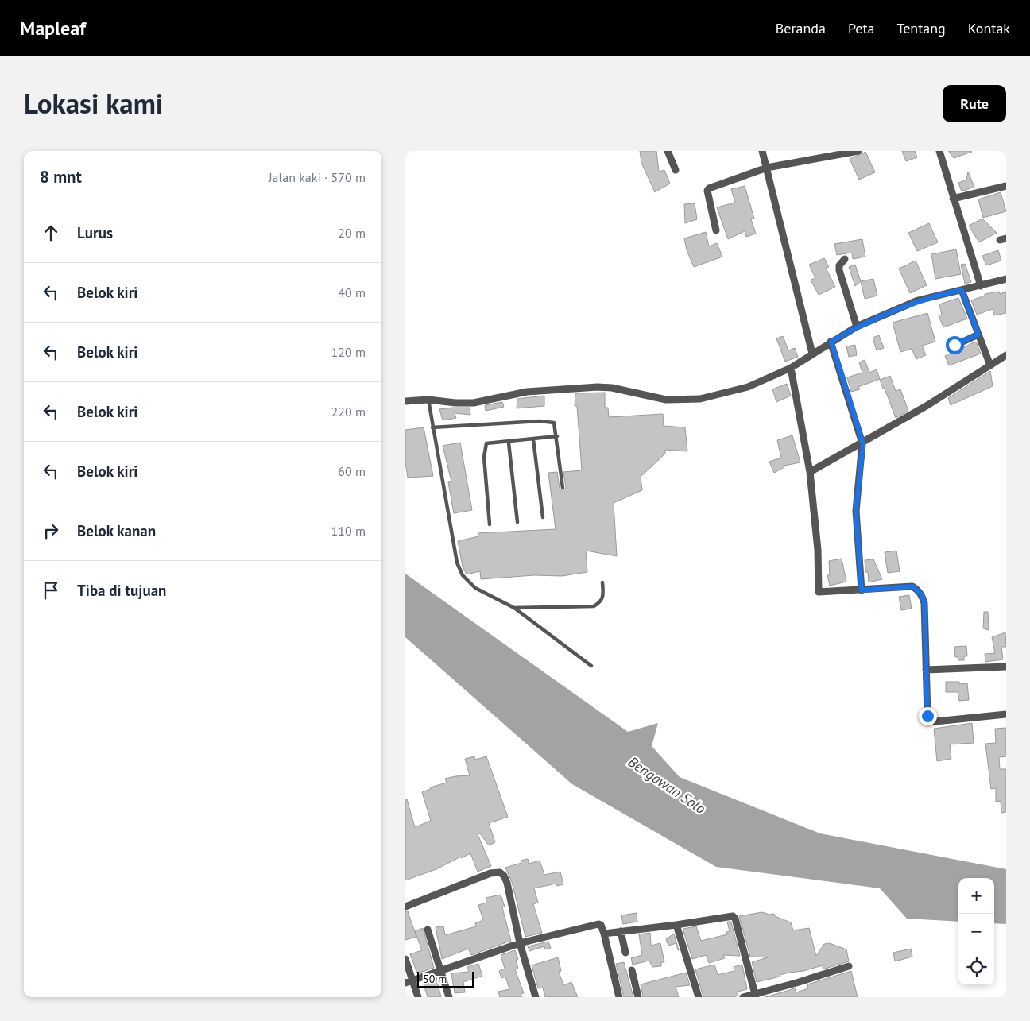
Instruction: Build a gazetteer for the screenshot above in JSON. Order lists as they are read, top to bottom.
{
  "water": ["Bengawan Solo"],
  "scale_bar": "50 m",
  "page": {
    "header": "Mapleaf",
    "nav": [
      "Beranda",
      "Peta",
      "Tentang",
      "Kontak"
    ],
    "title": "Lokasi kami",
    "buttons": "Rute",
    "heading": ["8 mnt", "Jalan kaki · 570 m"],
    "list": [
      ["Lurus", "20 m"],
      ["Belok kiri", "40 m"],
      ["Belok kiri", "120 m"],
      ["Belok kiri", "220 m"],
      ["Belok kiri", "60 m"],
      ["Belok kanan", "110 m"],
      "Tiba di tujuan"
    ],
    "map_buttons": ["+", "−"],
    "scale": "50 m"
  }
}
